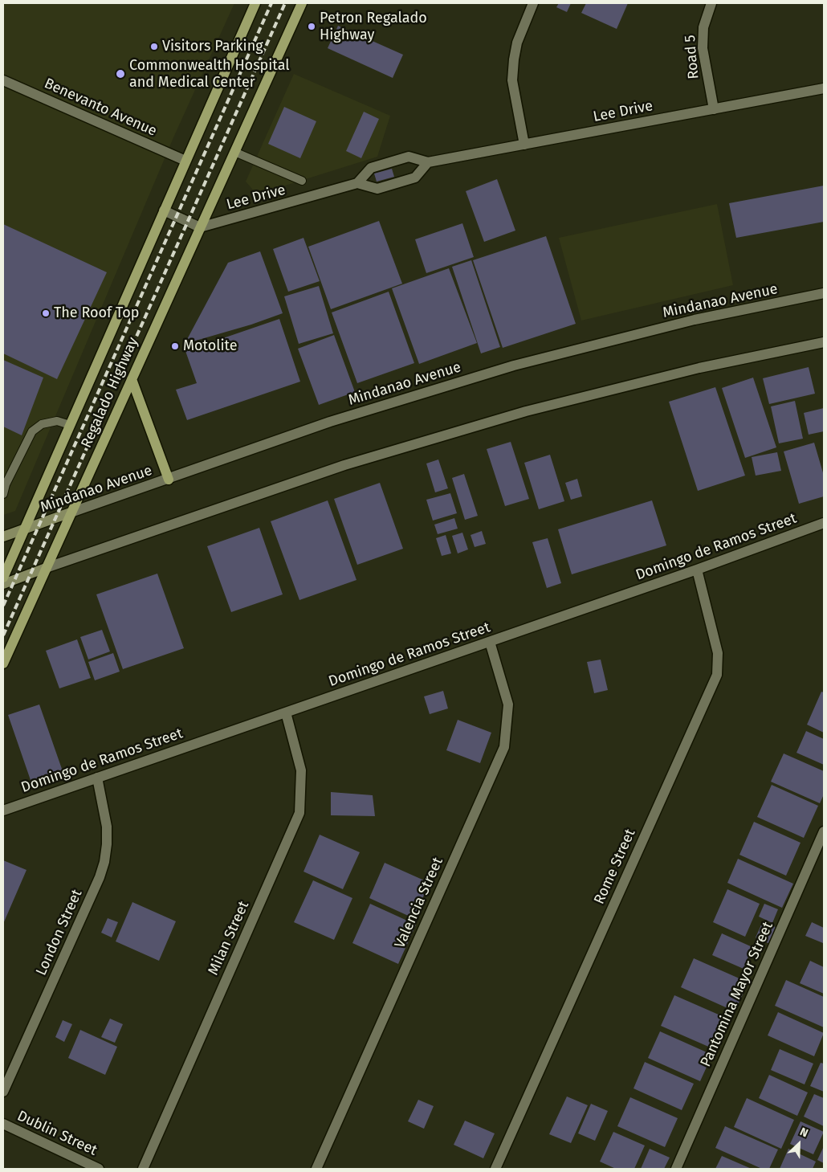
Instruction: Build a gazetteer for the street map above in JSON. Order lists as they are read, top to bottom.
{
  "streets": {
    "main road": ["Mindanao Avenue", "Regalado Highway"],
    "street": [
      "Road 5",
      "Benevanto Avenue",
      "Lee Drive",
      "Domingo de Ramos Street",
      "Rome Street",
      "Valencia Street",
      "London Street",
      "Milan Street",
      "Pantomina Mayor Street",
      "Dublin Street"
    ]
  },
  "crossings": [
    ["Road 5", "Lee Drive"],
    ["Benevanto Avenue", "Regalado Highway"],
    ["Lee Drive", "Regalado Highway"],
    ["Mindanao Avenue", "Regalado Highway"],
    ["Domingo de Ramos Street", "Rome Street"],
    ["Domingo de Ramos Street", "Valencia Street"],
    ["Domingo de Ramos Street", "London Street"],
    ["Domingo de Ramos Street", "Milan Street"]
  ],
  "places": [
    "Petron Regalado Highway",
    "Visitors Parking",
    "Commonwealth Hospital and Medical Center",
    "The Roof Top",
    "Motolite"
  ],
  "north": "top right"
}
